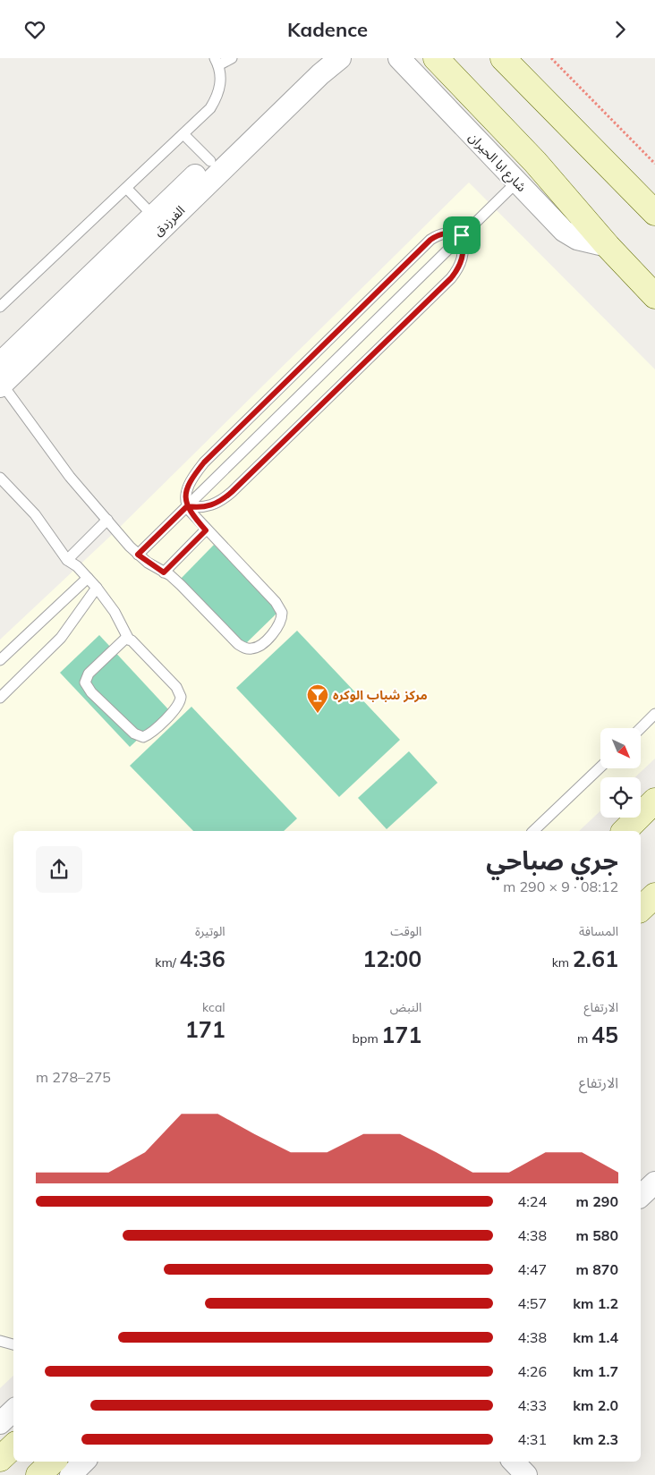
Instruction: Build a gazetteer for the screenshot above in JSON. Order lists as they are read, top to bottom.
{
  "streets": {
    "street": ["شارع ابا الحيران", "الفرزدق"]
  },
  "places": {
    "bar": ["مركز شباب الوكره"]
  },
  "north": "bottom right",
  "page": {
    "header": "Kadence",
    "heading": ["جري صباحي", "08:12 · 9 × 290 m"],
    "stats": [
      ["المسافة", "2.61 km"],
      ["الوقت", "12:00"],
      ["الوتيرة", "4:36 /km"],
      ["الارتفاع", "45 m"],
      ["النبض", "171 bpm"],
      ["kcal", "171"]
    ],
    "chart": ["الارتفاع", "275–278 m"],
    "list": [
      {
        "name": "290 m",
        "note": "4:24"
      },
      {
        "name": "580 m",
        "note": "4:38"
      },
      {
        "name": "870 m",
        "note": "4:47"
      },
      {
        "name": "1.2 km",
        "note": "4:57"
      },
      {
        "name": "1.4 km",
        "note": "4:38"
      },
      {
        "name": "1.7 km",
        "note": "4:26"
      },
      {
        "name": "2.0 km",
        "note": "4:33"
      },
      {
        "name": "2.3 km",
        "note": "4:31"
      }
    ]
  }
}
